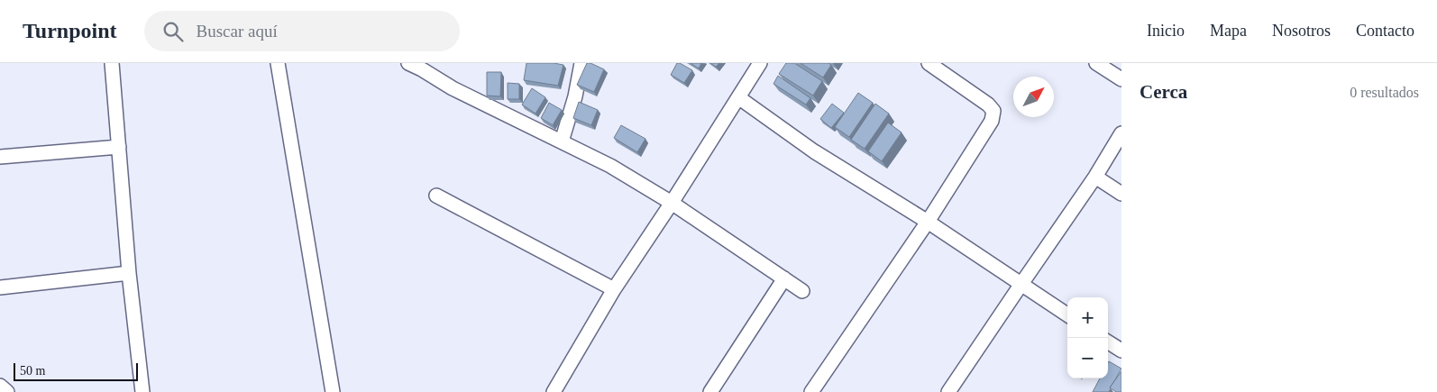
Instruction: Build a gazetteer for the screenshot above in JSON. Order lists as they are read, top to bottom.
{
  "scale_bar": "50 m",
  "north": "top right",
  "page": {
    "header": "Turnpoint",
    "search": "Buscar aquí",
    "nav": [
      "Inicio",
      "Mapa",
      "Nosotros",
      "Contacto"
    ],
    "heading": ["Cerca", "0 resultados"],
    "map_buttons": ["+", "−"],
    "scale": "50 m"
  }
}
